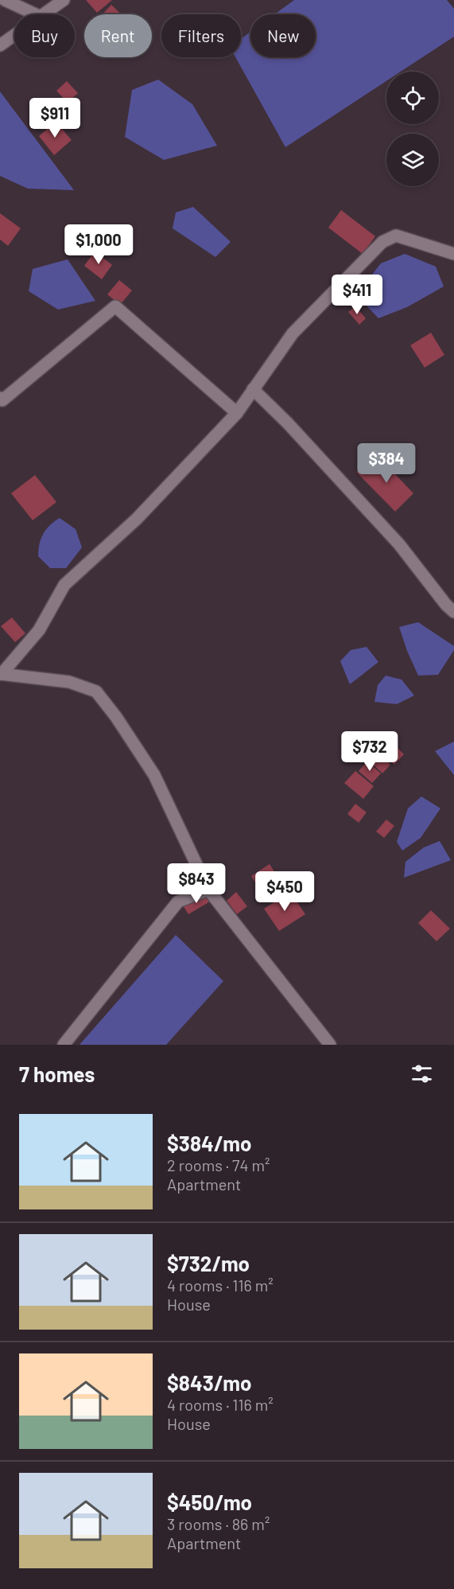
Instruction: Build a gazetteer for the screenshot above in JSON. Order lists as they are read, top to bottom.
{
  "page": {
    "chip": [
      "Buy",
      "Rent",
      "Filters",
      "New"
    ],
    "price": [
      "$911",
      "$1,000",
      "$411",
      "$384",
      "$732",
      "$843",
      "$450"
    ],
    "heading": "7 homes",
    "list": [
      {
        "name": "$384/mo",
        "note": "2 rooms · 74 m² · Apartment"
      },
      {
        "name": "$732/mo",
        "note": "4 rooms · 116 m² · House"
      },
      {
        "name": "$843/mo",
        "note": "4 rooms · 116 m² · House"
      },
      {
        "name": "$450/mo",
        "note": "3 rooms · 86 m² · Apartment"
      }
    ]
  }
}
